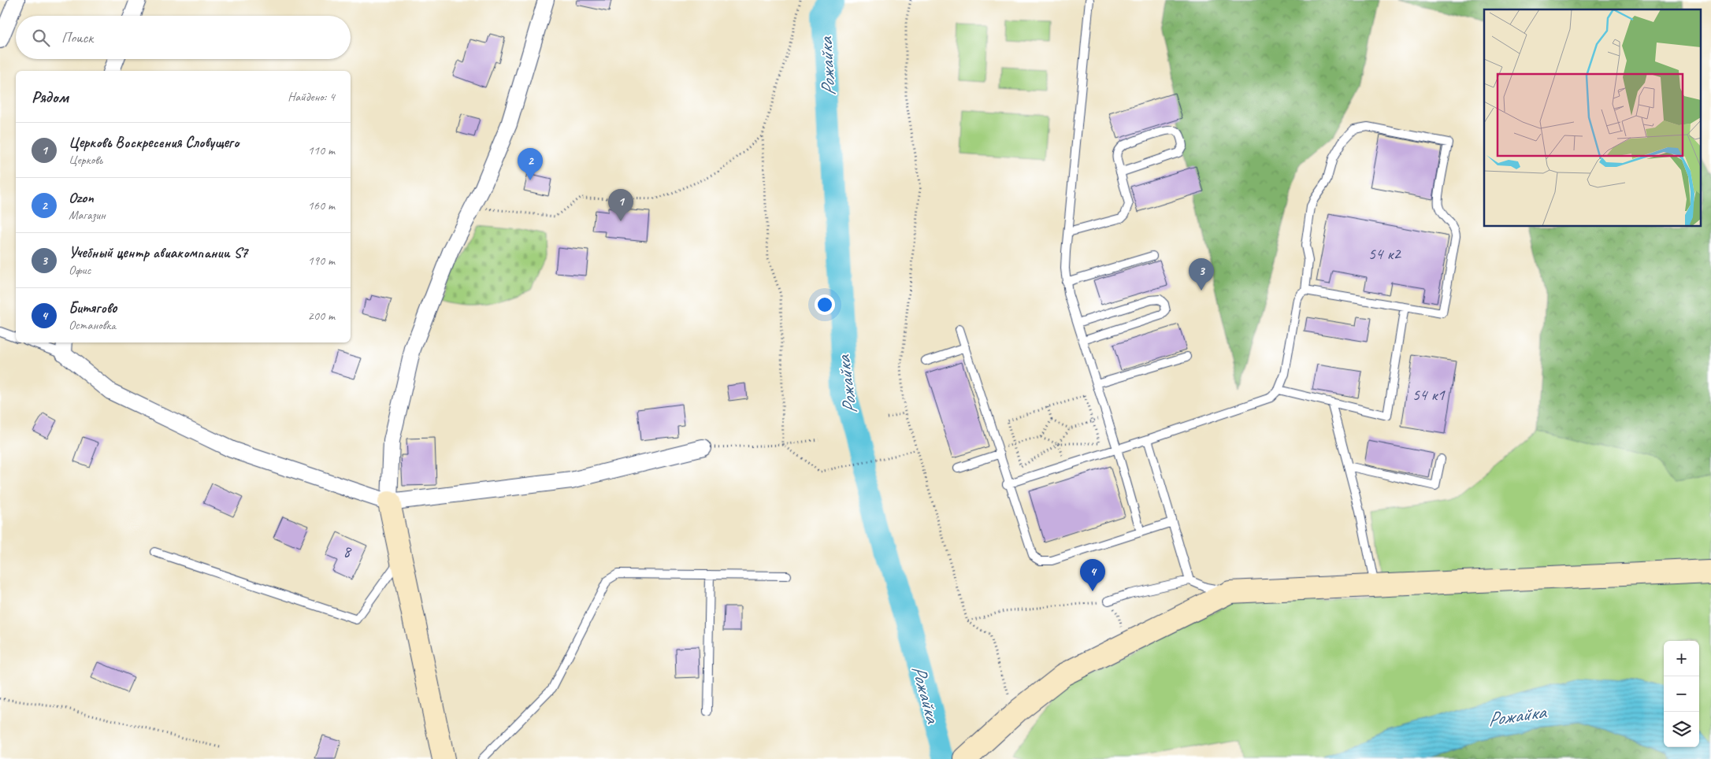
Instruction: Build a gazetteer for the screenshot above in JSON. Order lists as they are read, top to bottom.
{
  "water": ["Рожайка"],
  "house_numbers": ["54 к2", "54 к1", "8"],
  "page": {
    "search": "Поиск",
    "heading": ["Рядом", "Найдено: 4"],
    "list": [
      {
        "mark": "1",
        "name": "Церковь Воскресения Словущего",
        "note": "Церковь",
        "value": "110 m"
      },
      {
        "mark": "2",
        "name": "Ozon",
        "note": "Магазин",
        "value": "160 m"
      },
      {
        "mark": "3",
        "name": "Учебный центр авиакомпании S7",
        "note": "Офис",
        "value": "190 m"
      },
      {
        "mark": "4",
        "name": "Битягово",
        "note": "Остановка",
        "value": "200 m"
      }
    ],
    "pins": [
      "2",
      "1",
      "3",
      "4"
    ],
    "map_buttons": ["+", "−"]
  }
}
